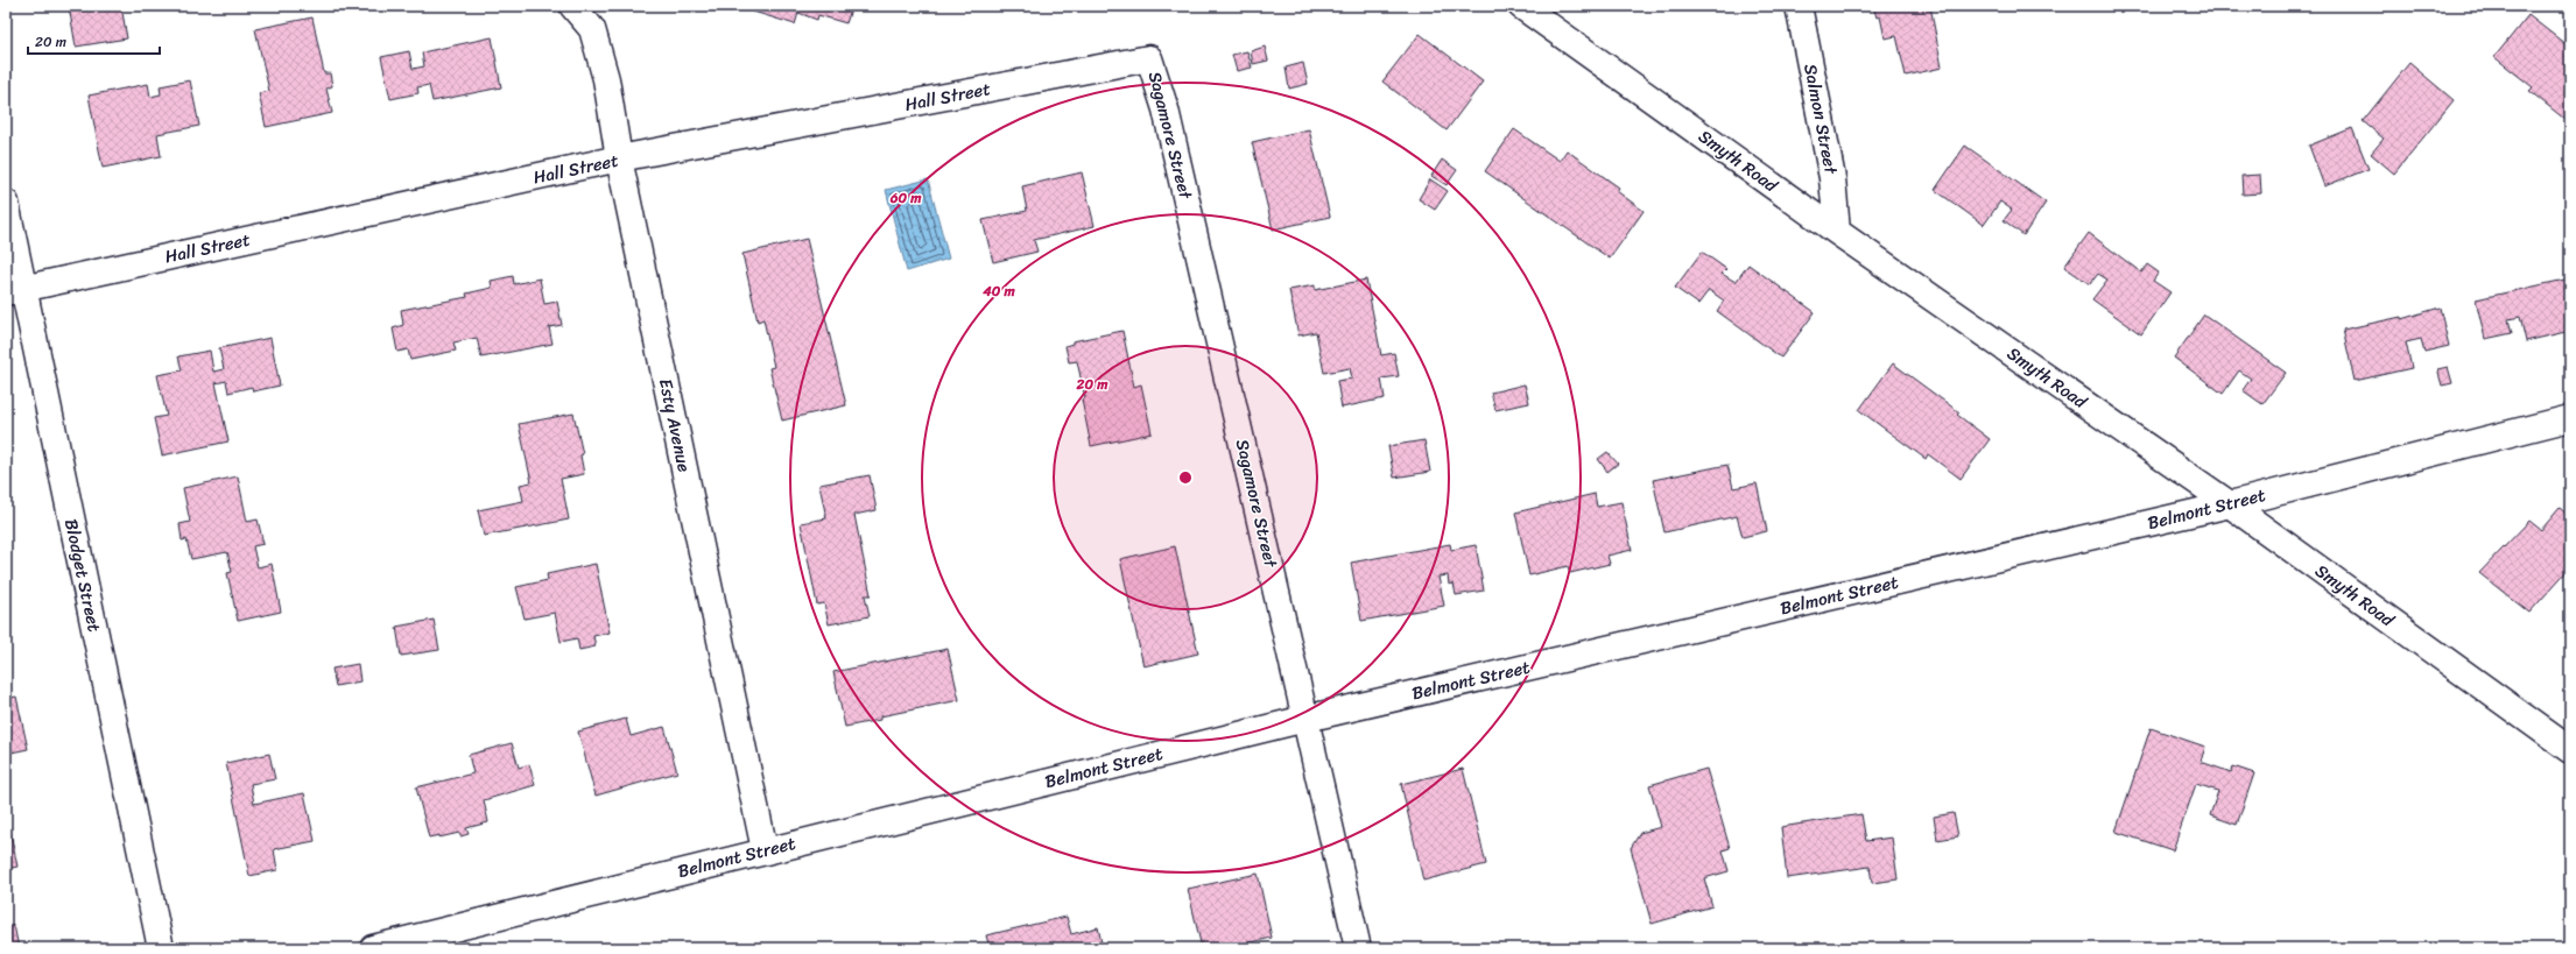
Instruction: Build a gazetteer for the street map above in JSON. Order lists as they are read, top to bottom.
{
  "streets": {
    "street": [
      "Hall Street",
      "Salmon Street",
      "Sagamore Street",
      "Smyth Road",
      "Esty Avenue",
      "Belmont Street",
      "Blodget Street"
    ]
  },
  "crossings": [
    ["Hall Street", "Sagamore Street"],
    ["Hall Street", "Esty Avenue"],
    ["Hall Street", "Blodget Street"],
    ["Salmon Street", "Smyth Road"],
    ["Sagamore Street", "Belmont Street"],
    ["Smyth Road", "Belmont Street"],
    ["Esty Avenue", "Belmont Street"]
  ],
  "scale_bar": "20 m",
  "rings": ["60 m", "40 m", "20 m"]
}
